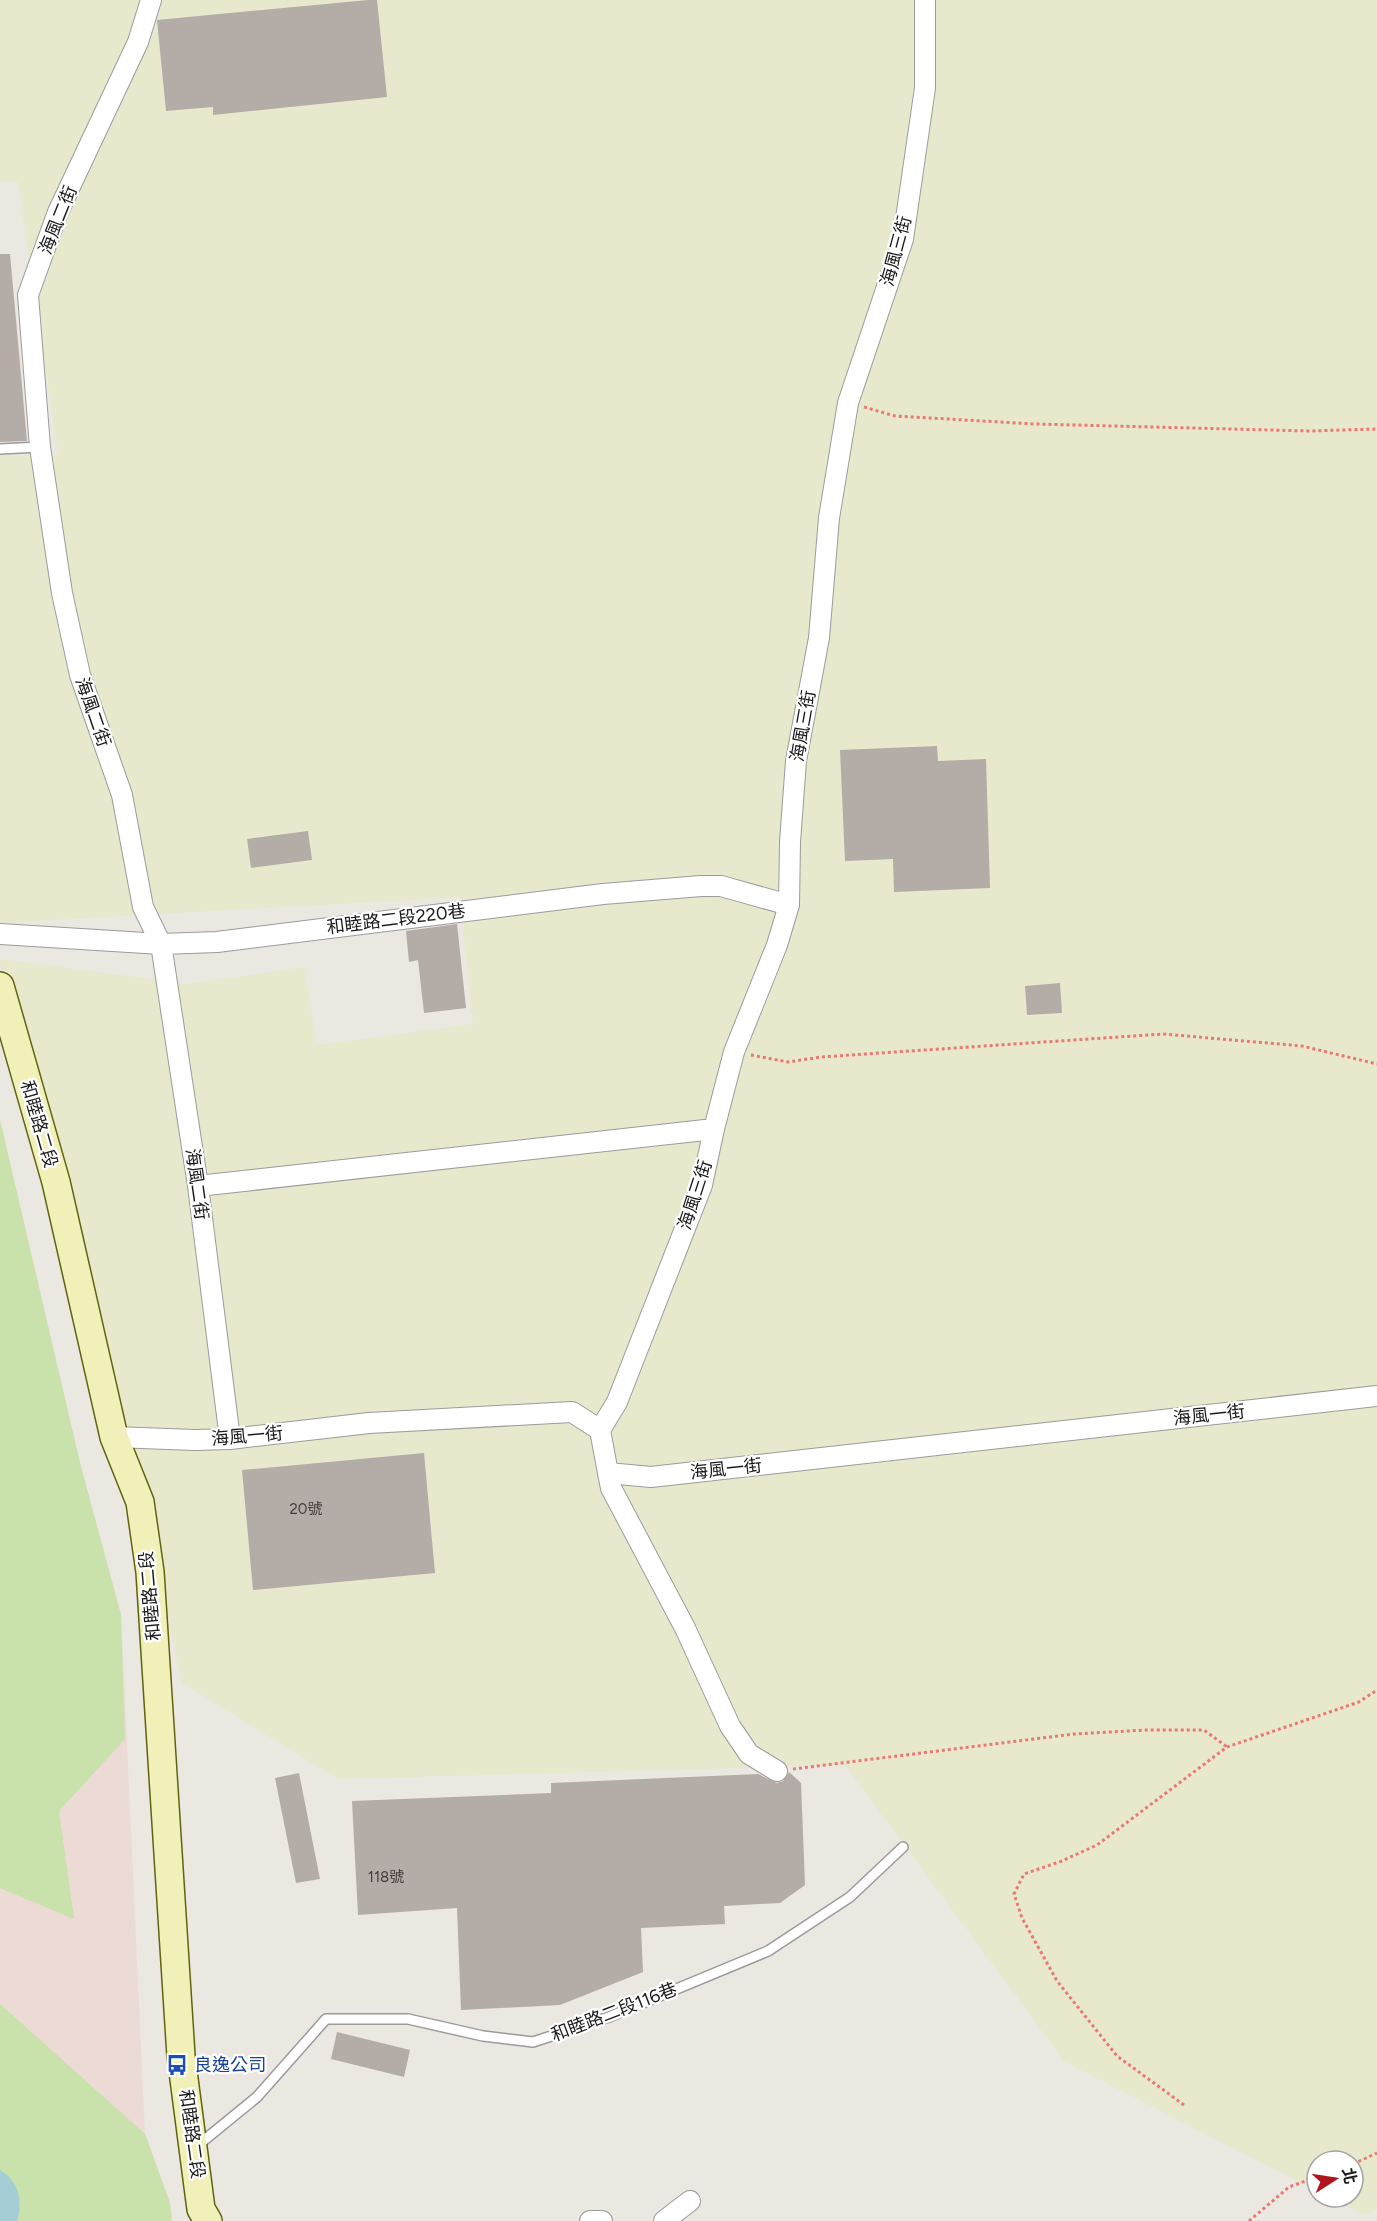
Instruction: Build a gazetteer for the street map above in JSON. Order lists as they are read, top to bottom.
{
  "streets": {
    "street": [
      "海風二街",
      "海風三街",
      "和睦路二段220巷",
      "和睦路二段",
      "海風一街"
    ],
    "lane": ["和睦路二段116巷"]
  },
  "crossings": [
    ["海風二街", "和睦路二段220巷"],
    ["海風二街", "海風一街"],
    ["海風三街", "和睦路二段220巷"],
    ["海風三街", "海風一街"],
    ["和睦路二段", "海風一街"],
    ["和睦路二段", "和睦路二段116巷"]
  ],
  "places": {
    "bus stop": ["良逸公司"]
  },
  "house_numbers": ["20號", "118號"],
  "north": "right"
}
